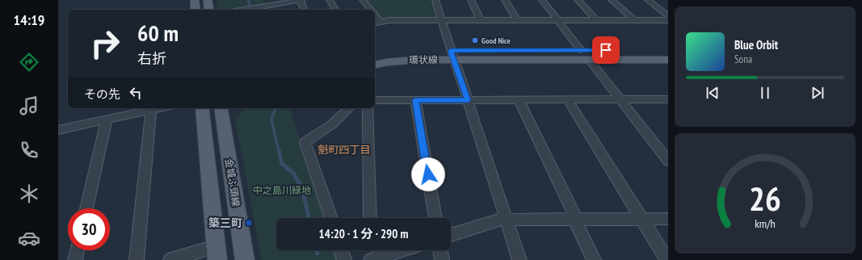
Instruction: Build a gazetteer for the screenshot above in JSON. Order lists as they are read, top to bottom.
{
  "streets": {
    "main road": ["環状線", "金城ふ頭線"]
  },
  "districts": ["魁町四丁目"],
  "parks": ["中之島川緑地"],
  "places": {
    "other": ["Good Nice"],
    "transit": ["築三町"]
  },
  "page": {
    "tabs": "14:19",
    "turn": ["60 m", "右折"],
    "song": ["Blue Orbit", "Sona"],
    "then": "その先",
    "limit": "30",
    "trip": "14:20 · 1 分 · 290 m",
    "gauge": ["26", "km/h"]
  }
}
